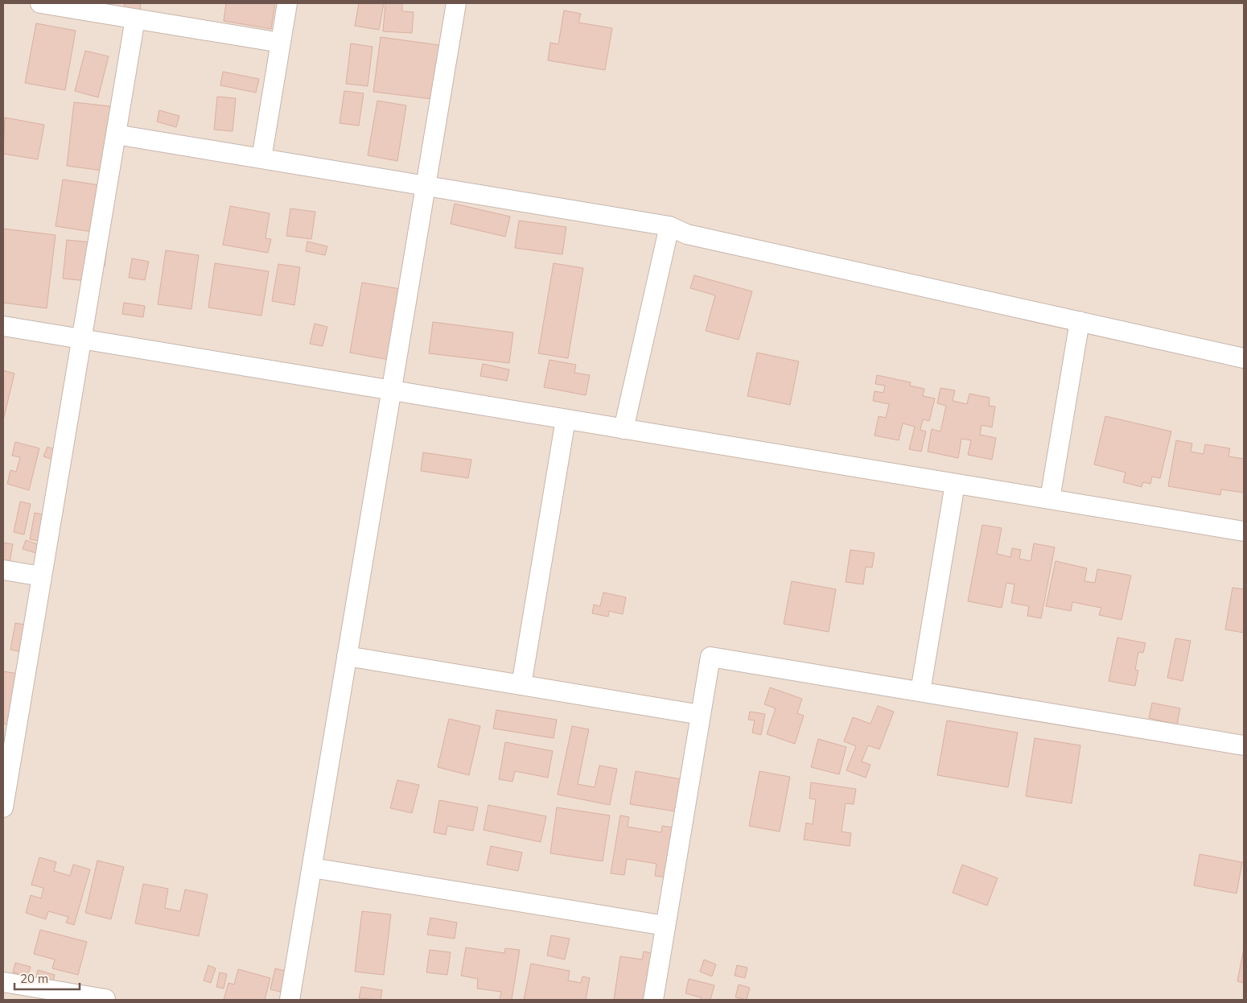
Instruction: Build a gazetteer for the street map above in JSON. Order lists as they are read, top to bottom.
{
  "scale_bar": "20 m"
}
